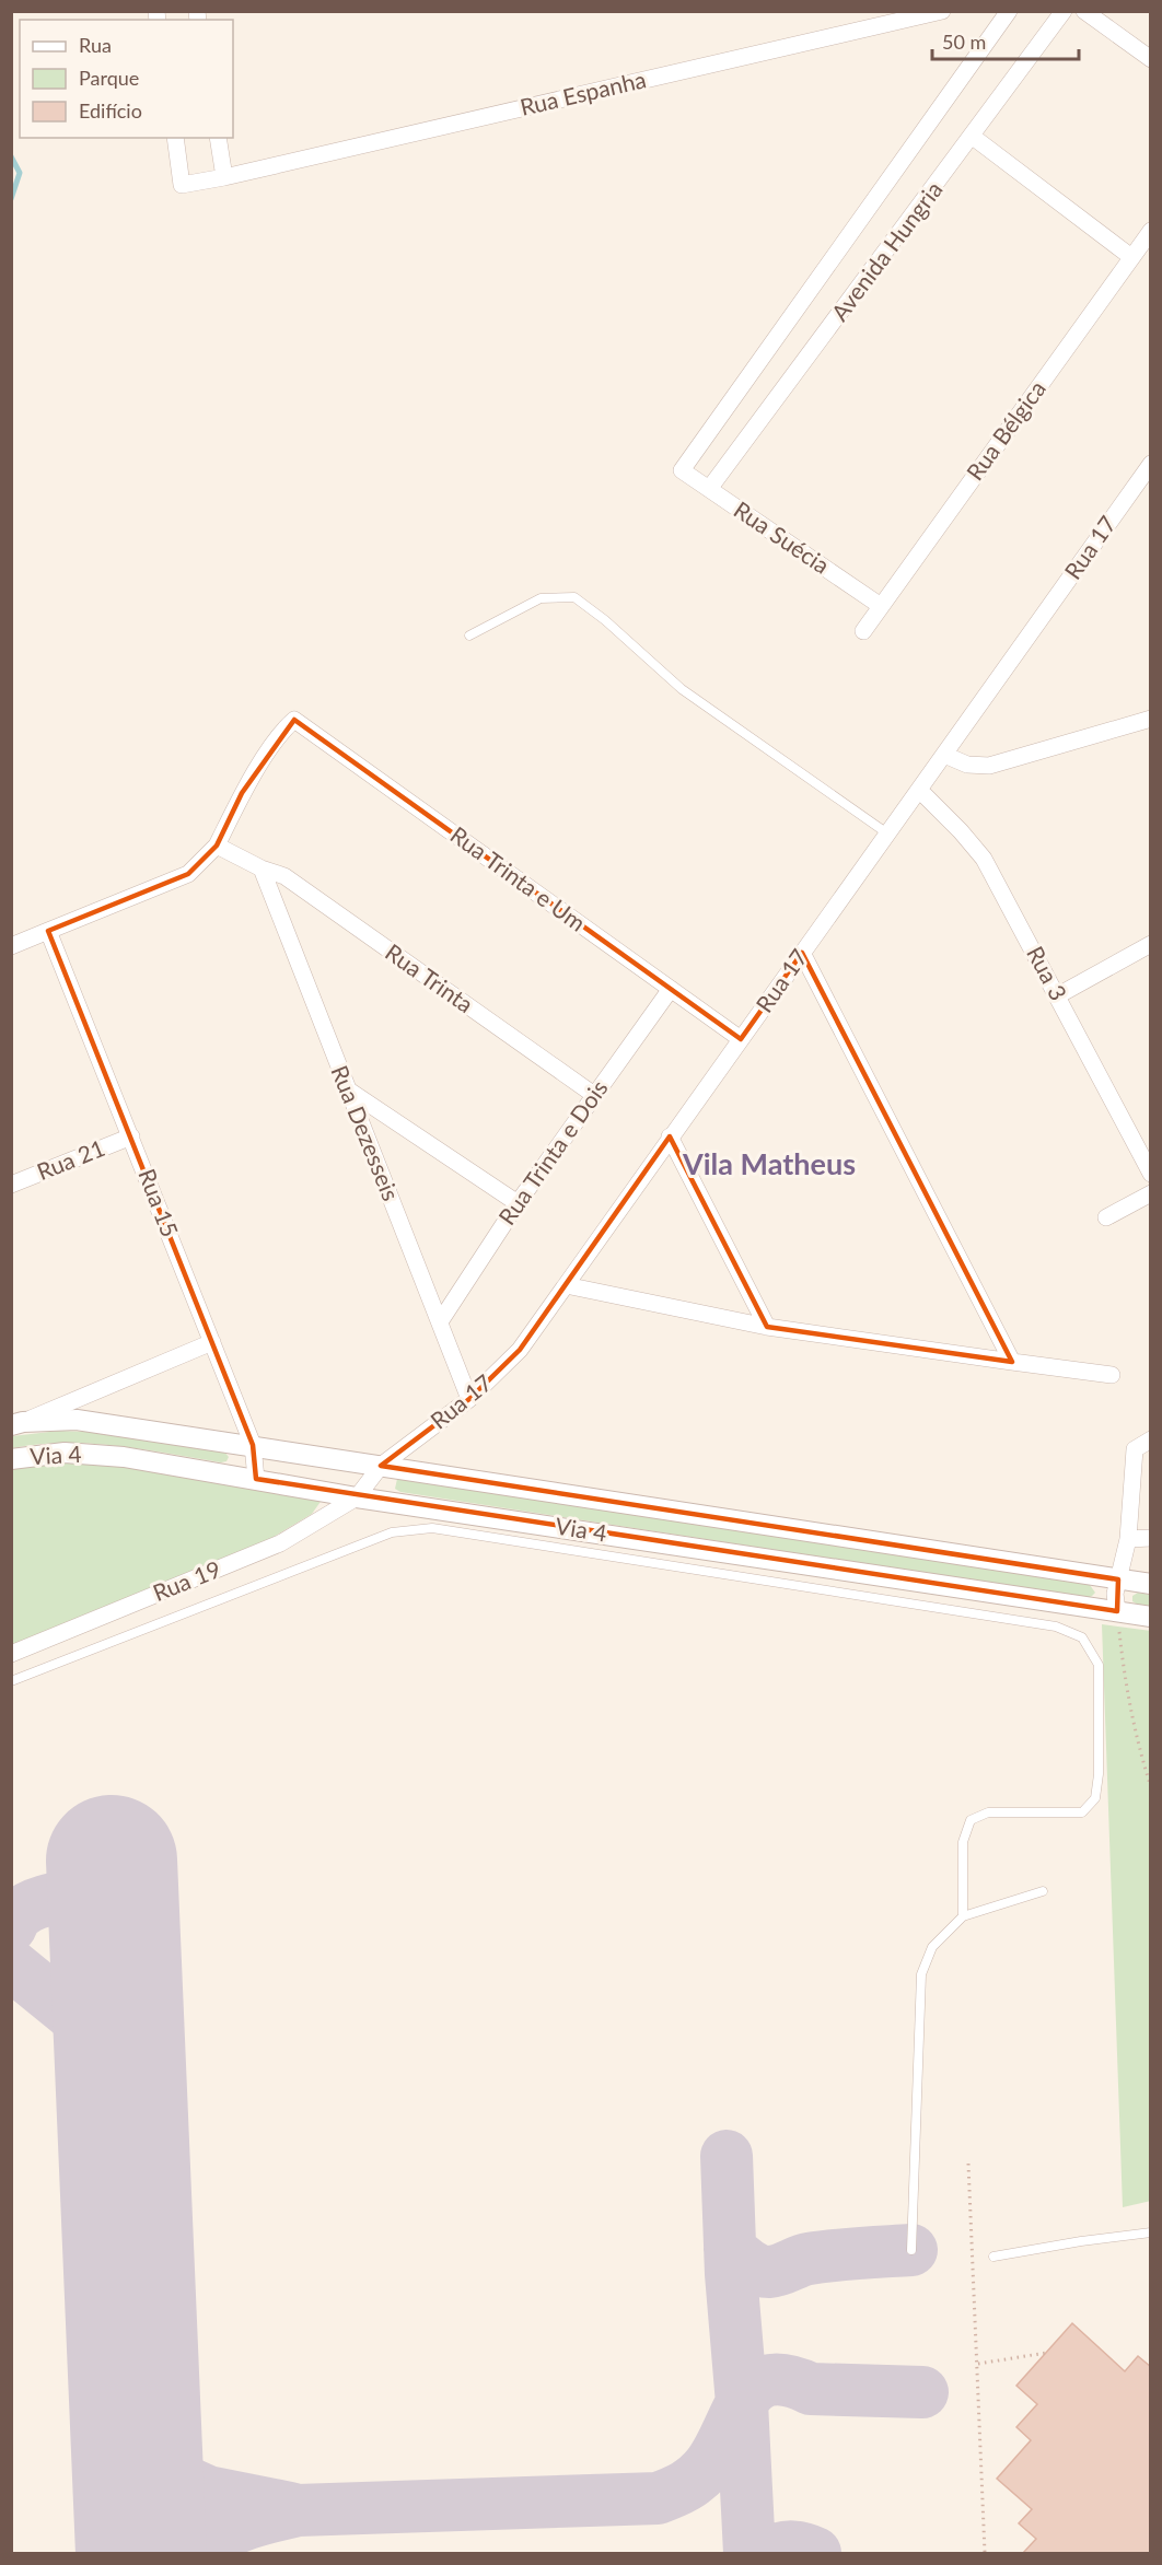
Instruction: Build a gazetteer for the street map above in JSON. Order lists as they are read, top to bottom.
{
  "streets": {
    "street": [
      "Rua Espanha",
      "Avenida Hungria",
      "Rua Bélgica",
      "Rua Suécia",
      "Rua 17",
      "Rua Trinta e Um",
      "Rua 3",
      "Rua Trinta",
      "Rua Dezesseis",
      "Rua Trinta e Dois",
      "Rua 21",
      "Rua 15",
      "Via 4",
      "Rua 19"
    ]
  },
  "crossings": [
    ["Avenida Hungria", "Rua Suécia"],
    ["Rua Bélgica", "Rua Suécia"],
    ["Rua 17", "Rua Trinta e Um"],
    ["Rua 17", "Rua 3"],
    ["Rua 17", "Rua Dezesseis"],
    ["Rua 17", "Via 4"],
    ["Rua 17", "Rua 19"],
    ["Rua Trinta e Um", "Rua Trinta e Dois"],
    ["Rua Trinta", "Rua Dezesseis"],
    ["Rua Trinta", "Rua Trinta e Dois"],
    ["Rua Dezesseis", "Rua Trinta e Dois"],
    ["Rua 21", "Rua 15"],
    ["Rua 15", "Via 4"],
    ["Via 4", "Rua 19"]
  ],
  "districts": ["Vila Matheus"],
  "legend": ["Rua", "Parque", "Edifício"],
  "scale_bar": "50 m"
}
